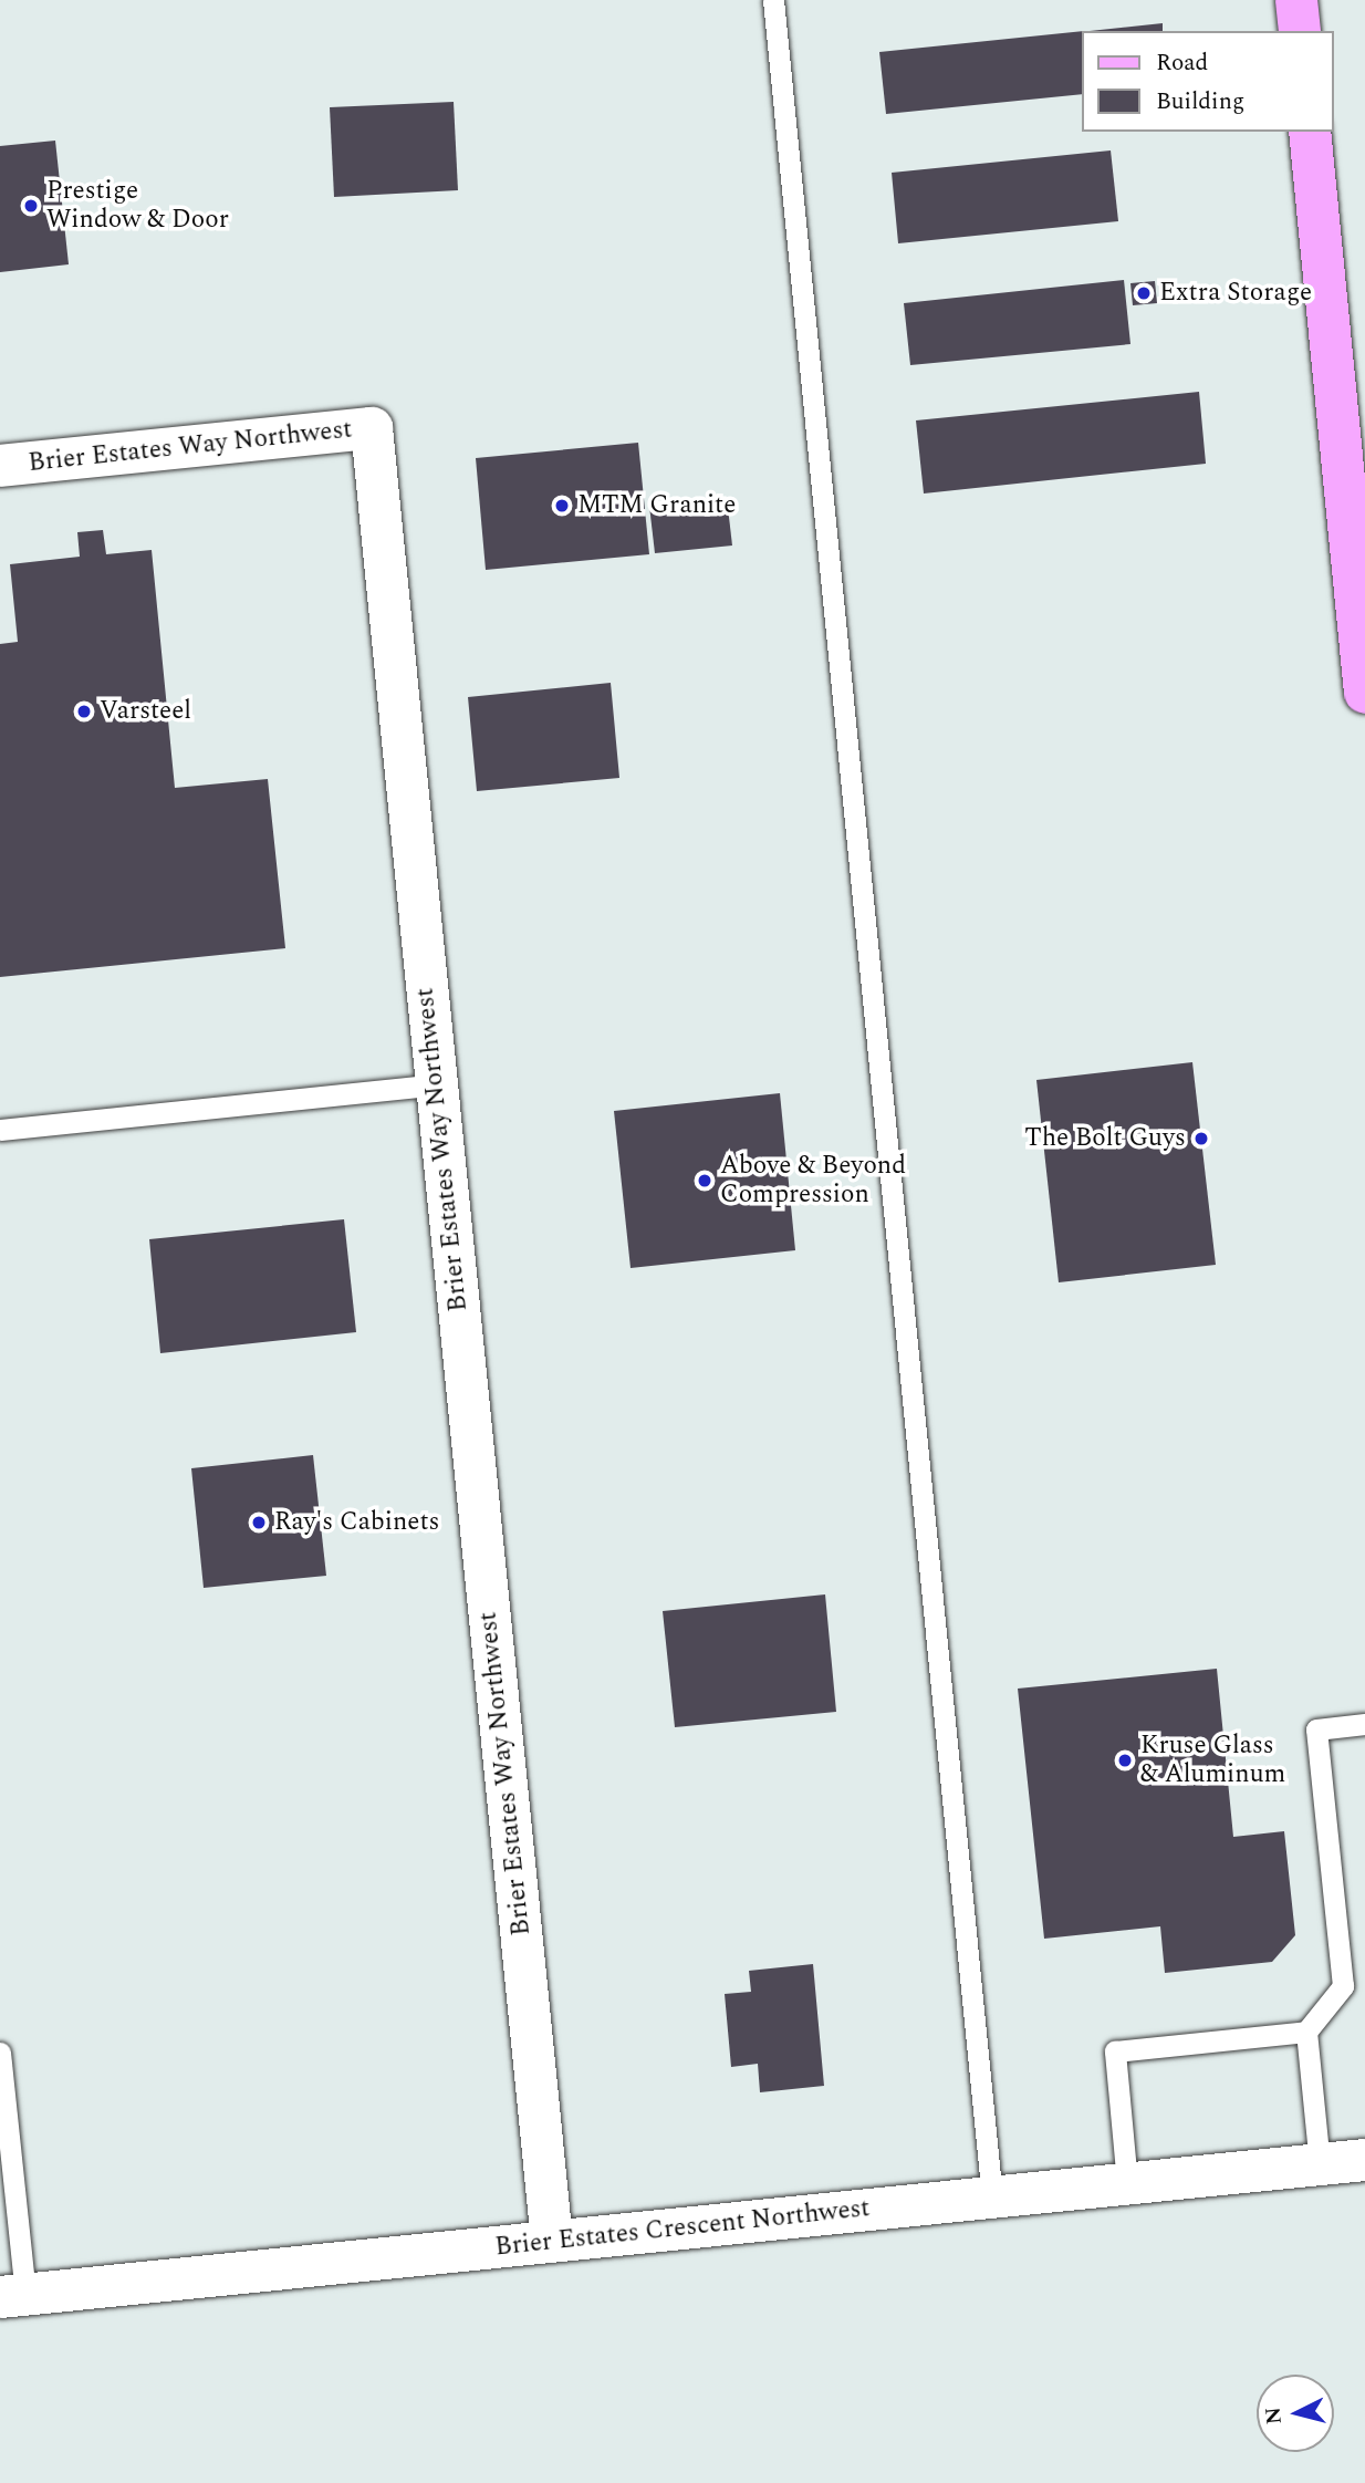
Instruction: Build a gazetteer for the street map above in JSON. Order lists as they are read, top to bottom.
{
  "streets": {
    "street": ["Brier Estates Way Northwest", "Brier Estates Crescent Northwest"]
  },
  "crossings": [
    ["Brier Estates Way Northwest", "Brier Estates Crescent Northwest"]
  ],
  "places": [
    "Prestige Window & Door",
    "Extra Storage",
    "MTM Granite",
    "Varsteel",
    "The Bolt Guys",
    "Above & Beyond Compression",
    "Ray's Cabinets",
    "Kruse Glass & Aluminum"
  ],
  "legend": ["Road", "Building"],
  "north": "left"
}
